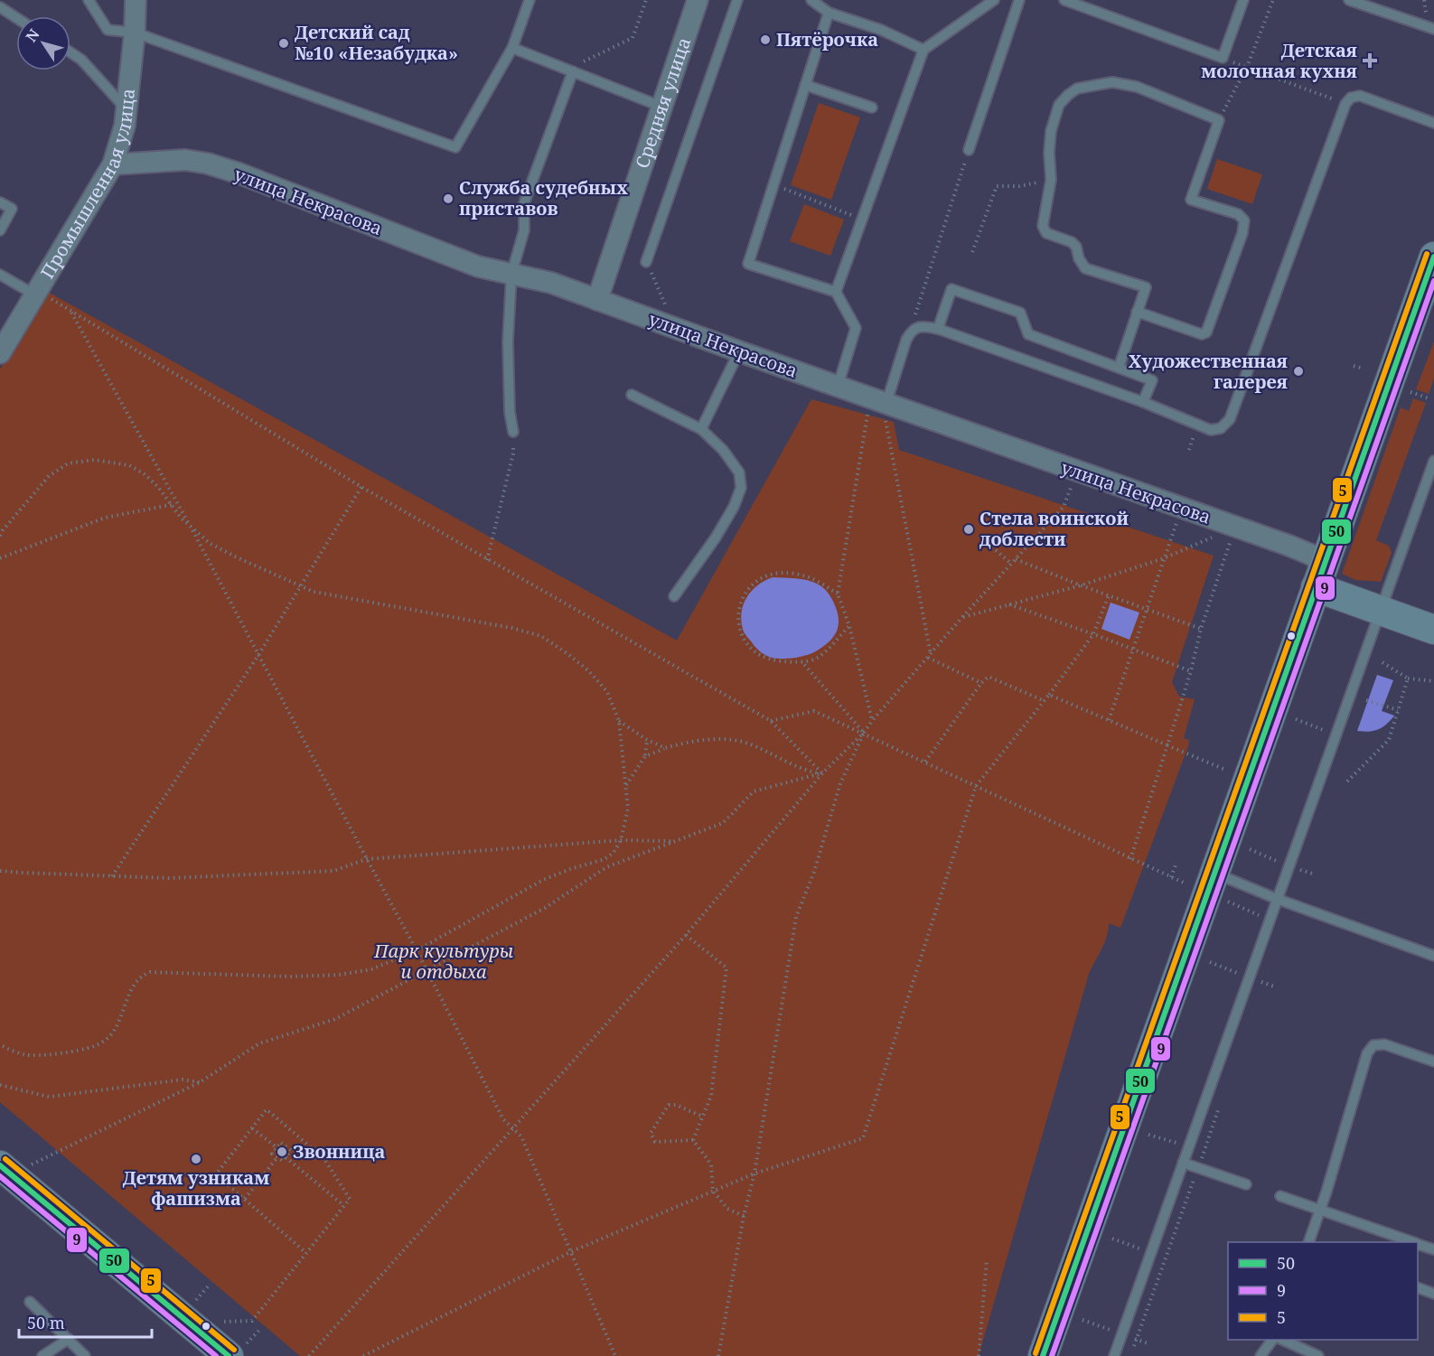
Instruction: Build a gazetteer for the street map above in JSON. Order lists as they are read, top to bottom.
{
  "streets": {
    "street": ["Средняя улица", "Промышленная улица", "улица Некрасова"]
  },
  "crossings": [
    ["Средняя улица", "улица Некрасова"],
    ["Промышленная улица", "улица Некрасова"]
  ],
  "parks": ["Парк культуры и отдыха"],
  "places": {
    "other": [
      "Пятёрочка",
      "Детский сад №10 «Незабудка»",
      "Служба судебных приставов",
      "Художественная галерея",
      "Стела воинской доблести",
      "Звонница",
      "Детям узникам фашизма"
    ],
    "health": ["Детская молочная кухня"]
  },
  "lines": ["transit line 5", "transit line 50", "transit line 9"],
  "legend": ["50", "9", "5"],
  "scale_bar": "50 m",
  "north": "top left"
}
